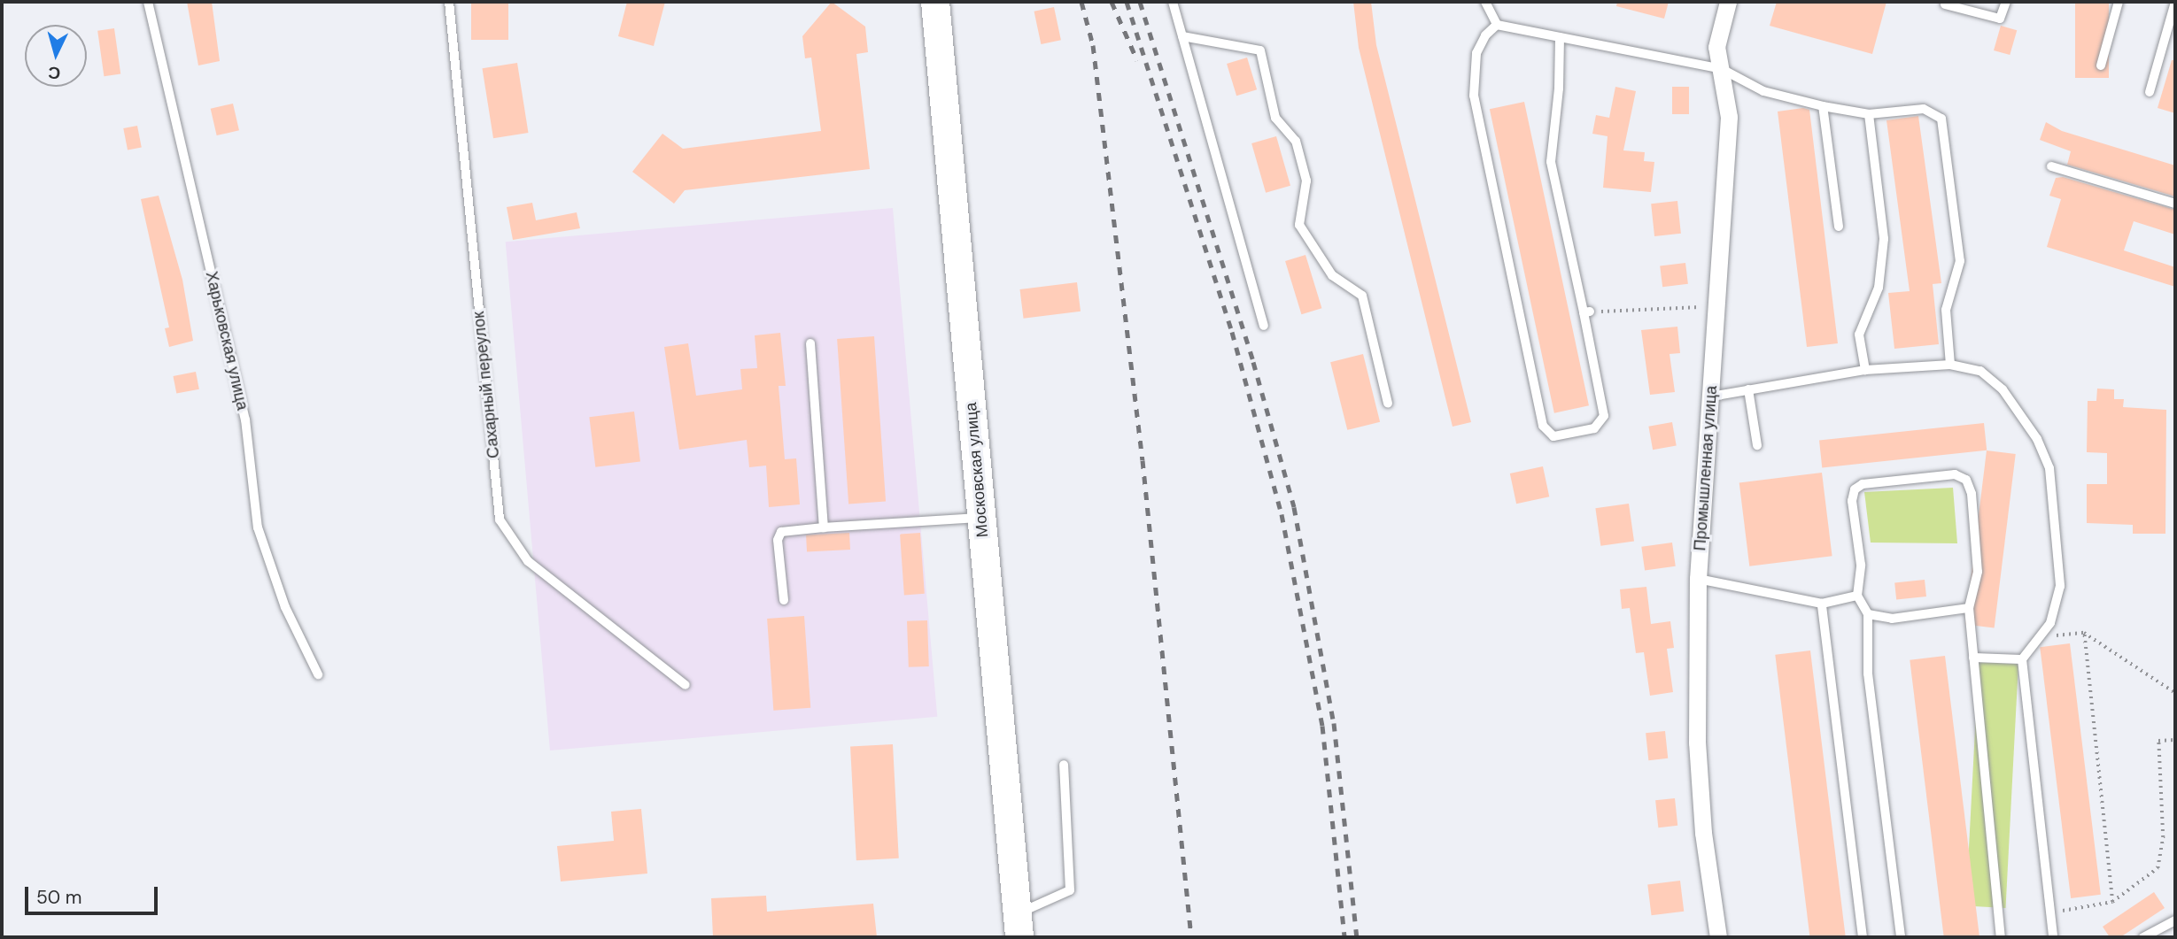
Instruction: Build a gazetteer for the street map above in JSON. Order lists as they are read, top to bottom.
{
  "streets": {
    "main road": ["Московская улица"],
    "street": ["Промышленная улица"],
    "lane": ["Харьковская улица", "Сахарный переулок"]
  },
  "scale_bar": "50 m",
  "north": "bottom"
}
